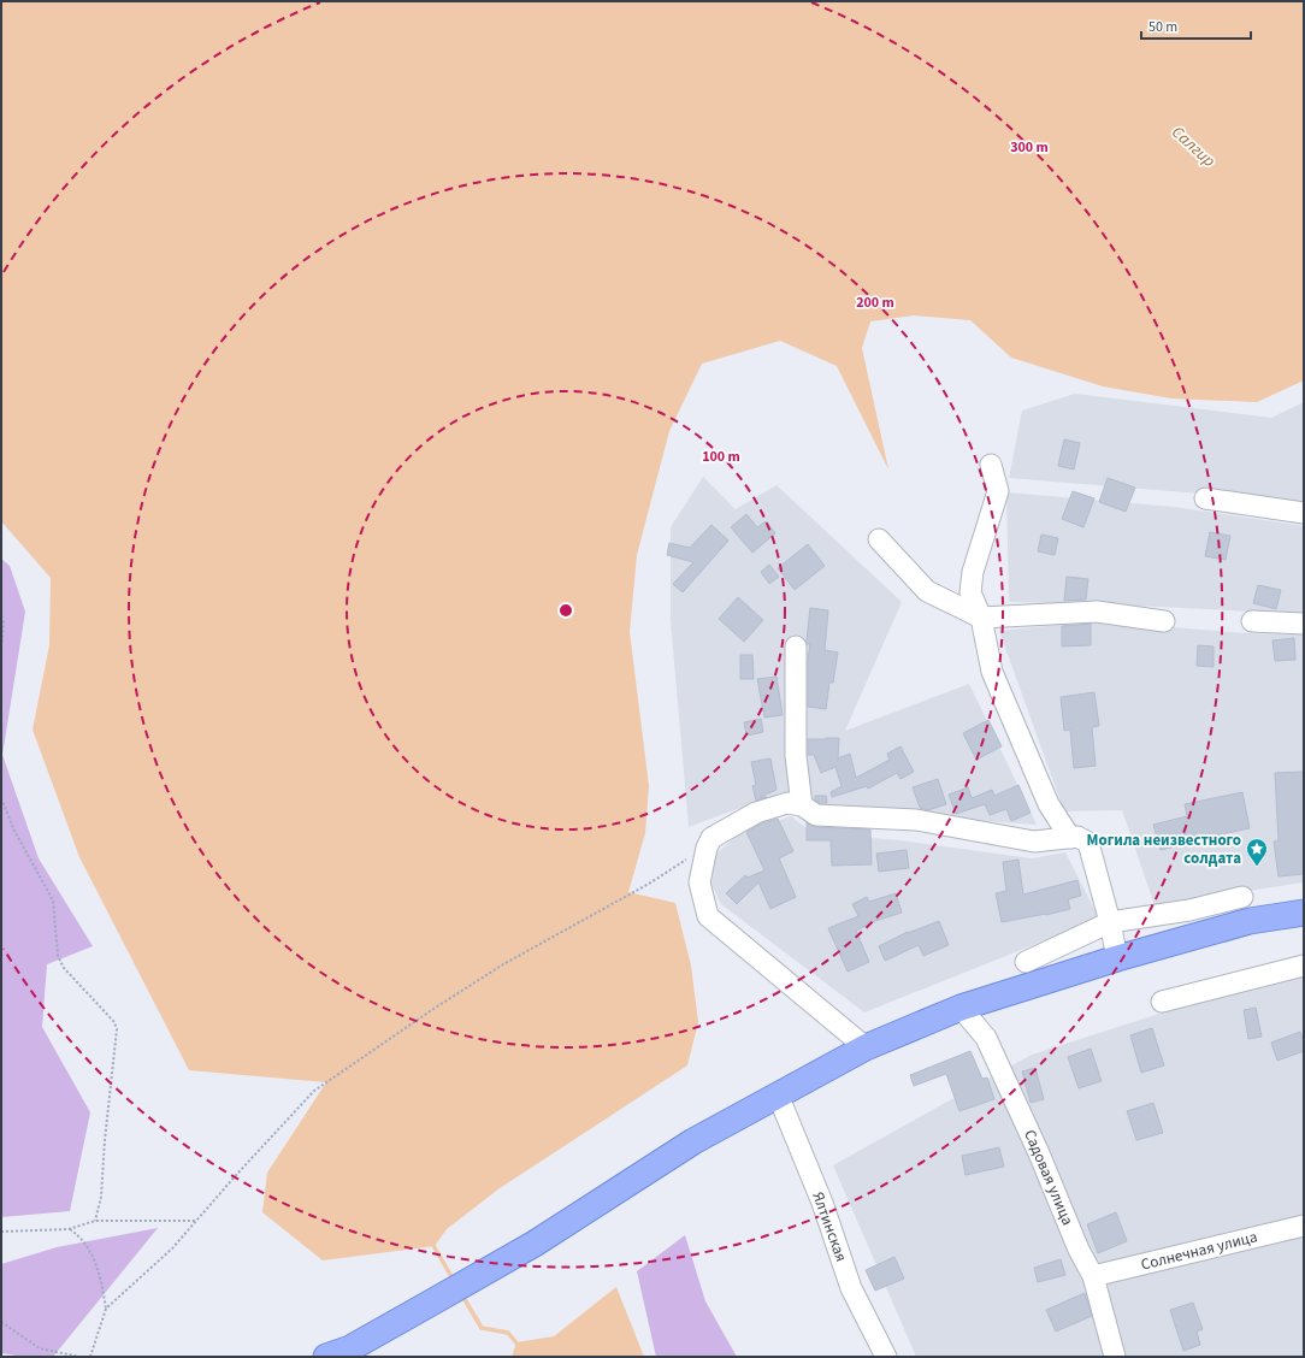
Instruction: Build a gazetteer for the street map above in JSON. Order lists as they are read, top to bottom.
{
  "streets": {
    "street": ["Садовая улица", "Ялтинская", "Солнечная улица"]
  },
  "crossings": [
    ["Садовая улица", "Солнечная улица"]
  ],
  "water": ["Салгир"],
  "places": {
    "place": ["Могила неизвестного солдата"]
  },
  "scale_bar": "50 m",
  "rings": ["300 m", "200 m", "100 m"]
}
